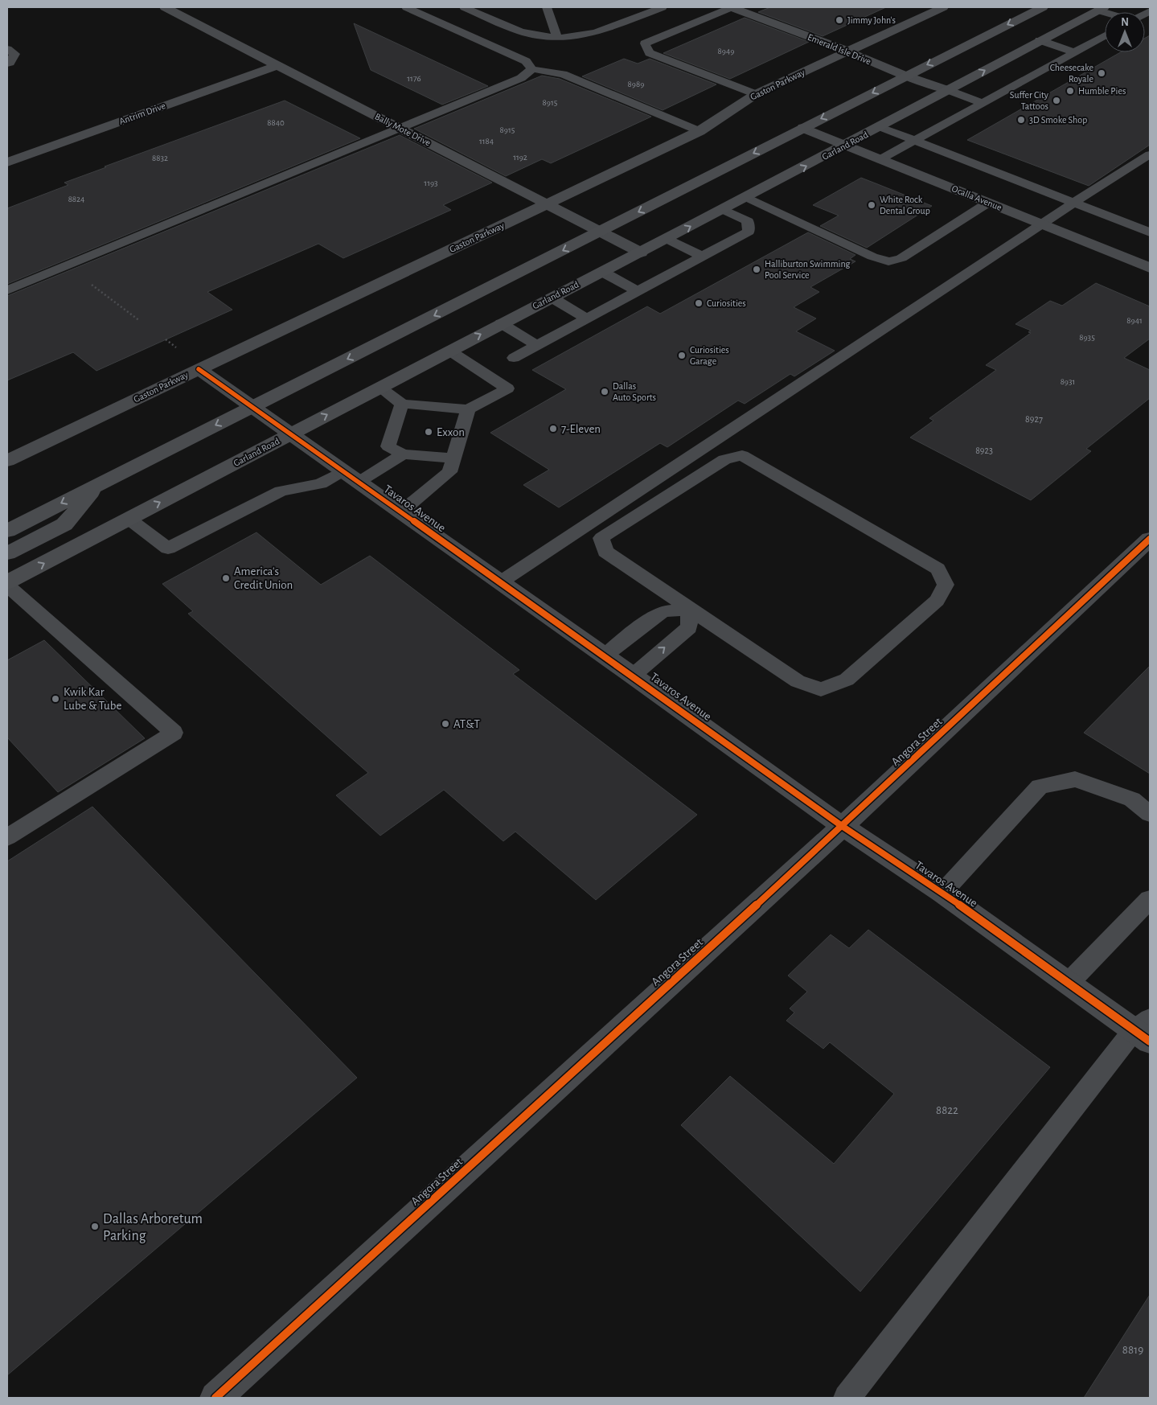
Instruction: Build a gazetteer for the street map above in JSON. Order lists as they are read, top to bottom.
{
  "streets": {
    "main road": ["Garland Road"],
    "street": [
      "Emerald Isle Drive",
      "Gaston Parkway",
      "Antrim Drive",
      "Bally Mote Drive",
      "Ocalla Avenue",
      "Tavaros Avenue",
      "Angora Street"
    ]
  },
  "crossings": [
    ["Emerald Isle Drive", "Gaston Parkway"],
    ["Emerald Isle Drive", "Garland Road"],
    ["Gaston Parkway", "Bally Mote Drive"],
    ["Gaston Parkway", "Tavaros Avenue"],
    ["Antrim Drive", "Bally Mote Drive"],
    ["Bally Mote Drive", "Garland Road"],
    ["Garland Road", "Ocalla Avenue"],
    ["Garland Road", "Tavaros Avenue"],
    ["Tavaros Avenue", "Angora Street"]
  ],
  "places": [
    "Jimmy John's",
    "Cheesecake Royale",
    "Humble Pies",
    "Suffer City Tattoos",
    "3D Smoke Shop",
    "White Rock Dental Group",
    "Halliburton Swimming Pool Service",
    "Curiosities",
    "Curiosities Garage",
    "Dallas Auto Sports",
    "7-Eleven",
    "Exxon",
    "America's Credit Union",
    "Kwik Kar Lube & Tube",
    "AT&T",
    "Dallas Arboretum Parking"
  ],
  "house_numbers": [
    "8949",
    "1176",
    "8989",
    "8915",
    "8840",
    "8915",
    "1184",
    "1192",
    "8832",
    "1193",
    "8824",
    "8941",
    "8935",
    "8931",
    "8927",
    "8923",
    "8822",
    "8819"
  ],
  "north": "top"
}
